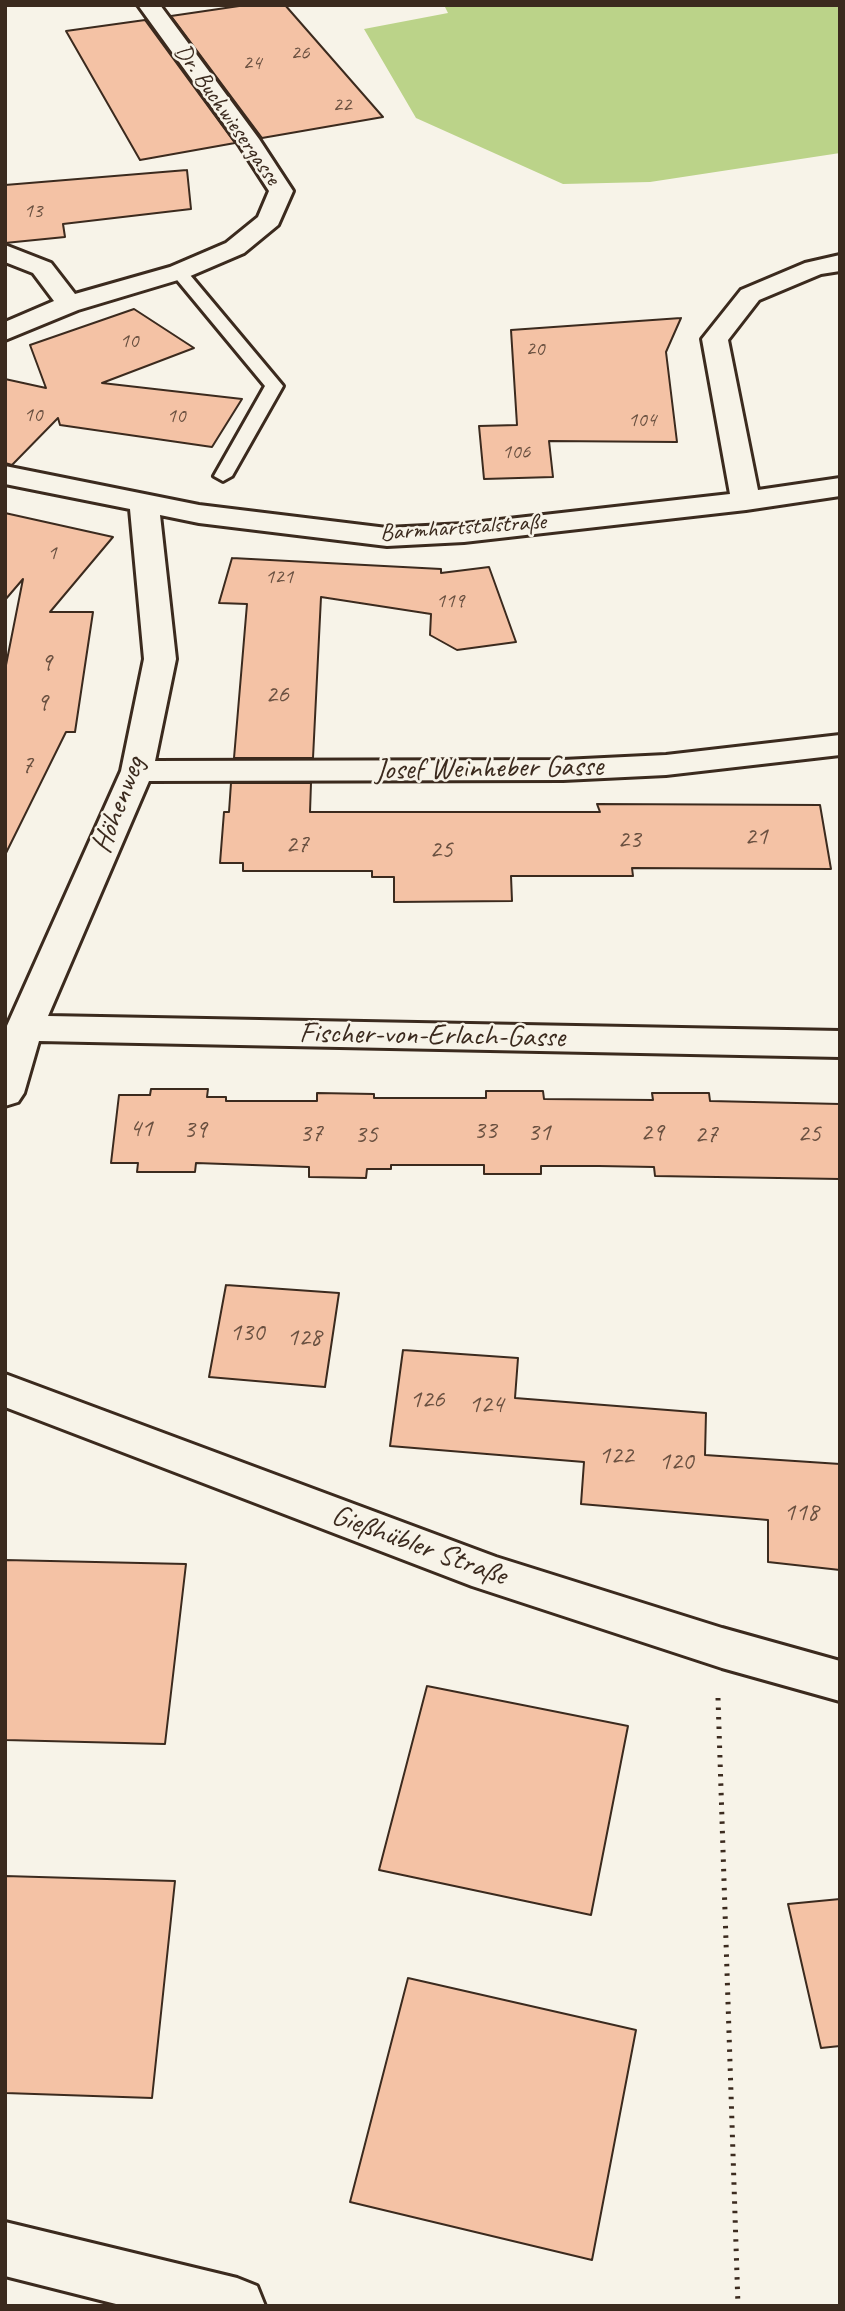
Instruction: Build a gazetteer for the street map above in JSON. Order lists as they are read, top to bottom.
{
  "streets": {
    "street": [
      "Dr. Buchwiesergasse",
      "Barmhartstalstraße",
      "Josef Weinheber Gasse",
      "Höhenweg",
      "Fischer-von-Erlach-Gasse",
      "Gießhübler Straße"
    ]
  },
  "crossings": [
    ["Barmhartstalstraße", "Höhenweg"],
    ["Josef Weinheber Gasse", "Höhenweg"],
    ["Höhenweg", "Fischer-von-Erlach-Gasse"]
  ],
  "house_numbers": [
    "26",
    "24",
    "22",
    "13",
    "10",
    "20",
    "10",
    "10",
    "104",
    "106",
    "1",
    "121",
    "119",
    "9",
    "26",
    "9",
    "7",
    "21",
    "23",
    "27",
    "25",
    "41",
    "39",
    "33",
    "31",
    "29",
    "37",
    "25",
    "35",
    "27",
    "130",
    "128",
    "126",
    "124",
    "122",
    "120",
    "118"
  ]
}
